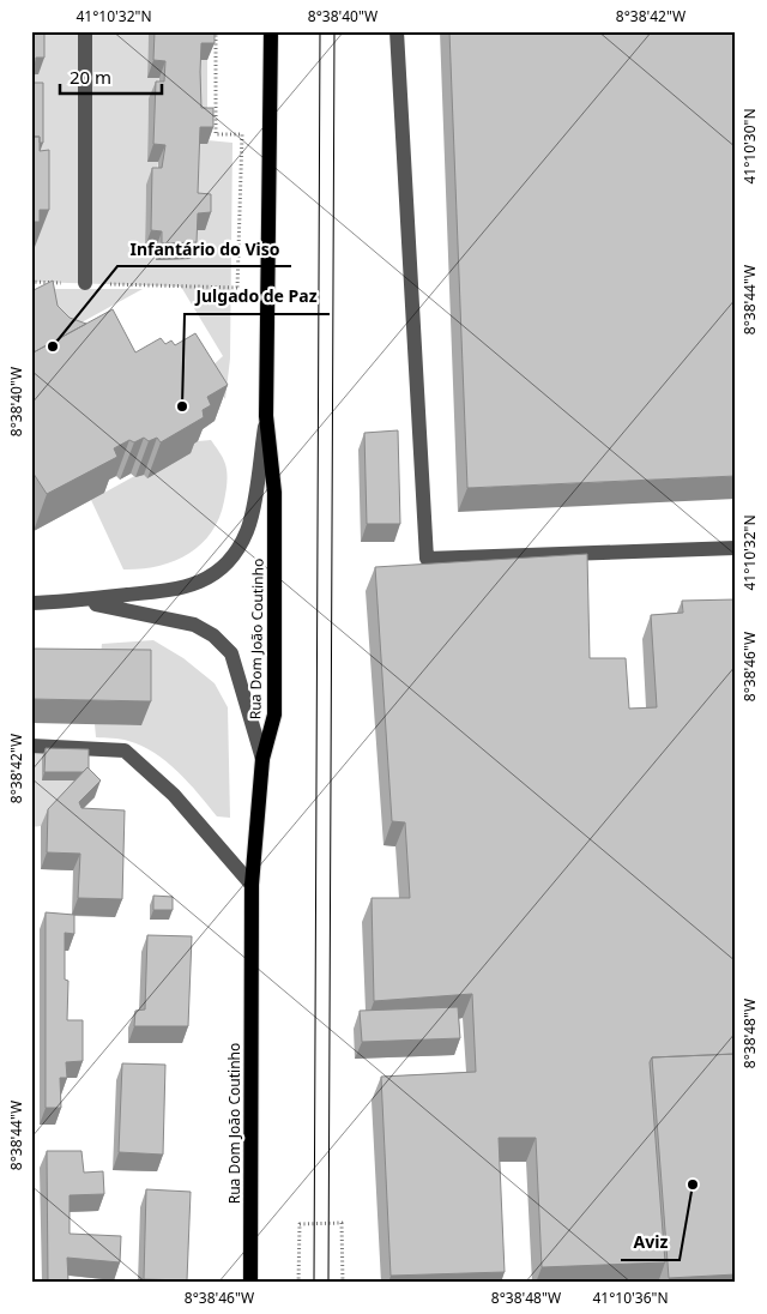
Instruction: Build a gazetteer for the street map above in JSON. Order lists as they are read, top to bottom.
{
  "streets": {
    "main road": ["Rua Dom João Coutinho"]
  },
  "places": ["Infantário do Viso", "Julgado de Paz", "Aviz"],
  "scale_bar": "20 m",
  "coordinates": [
    "41°10'32\"N",
    "8°38'40\"W",
    "8°38'42\"W",
    "41°10'30\"N",
    "8°38'44\"W",
    "8°38'46\"W",
    "8°38'48\"W",
    "41°10'36\"N"
  ]
}
